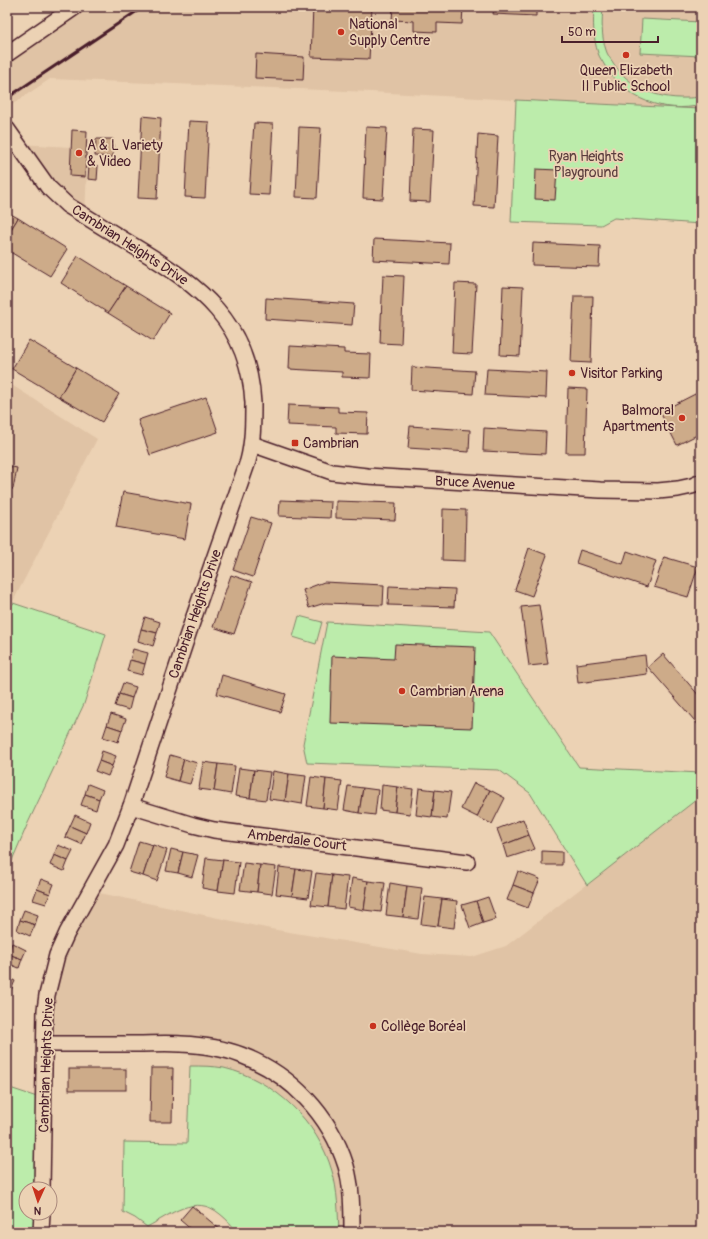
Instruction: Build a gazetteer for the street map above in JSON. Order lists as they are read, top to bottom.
{
  "streets": {
    "street": ["Cambrian Heights Drive", "Bruce Avenue", "Amberdale Court"]
  },
  "crossings": [
    ["Cambrian Heights Drive", "Bruce Avenue"],
    ["Cambrian Heights Drive", "Amberdale Court"]
  ],
  "parks": ["Ryan Heights Playground"],
  "places": {
    "other": [
      "National Supply Centre",
      "Queen Elizabeth II Public School",
      "A & L Variety & Video",
      "Visitor Parking",
      "Balmoral Apartments",
      "Cambrian Arena",
      "Collège Boréal"
    ],
    "transit": ["Cambrian"]
  },
  "scale_bar": "50 m",
  "north": "bottom"
}
